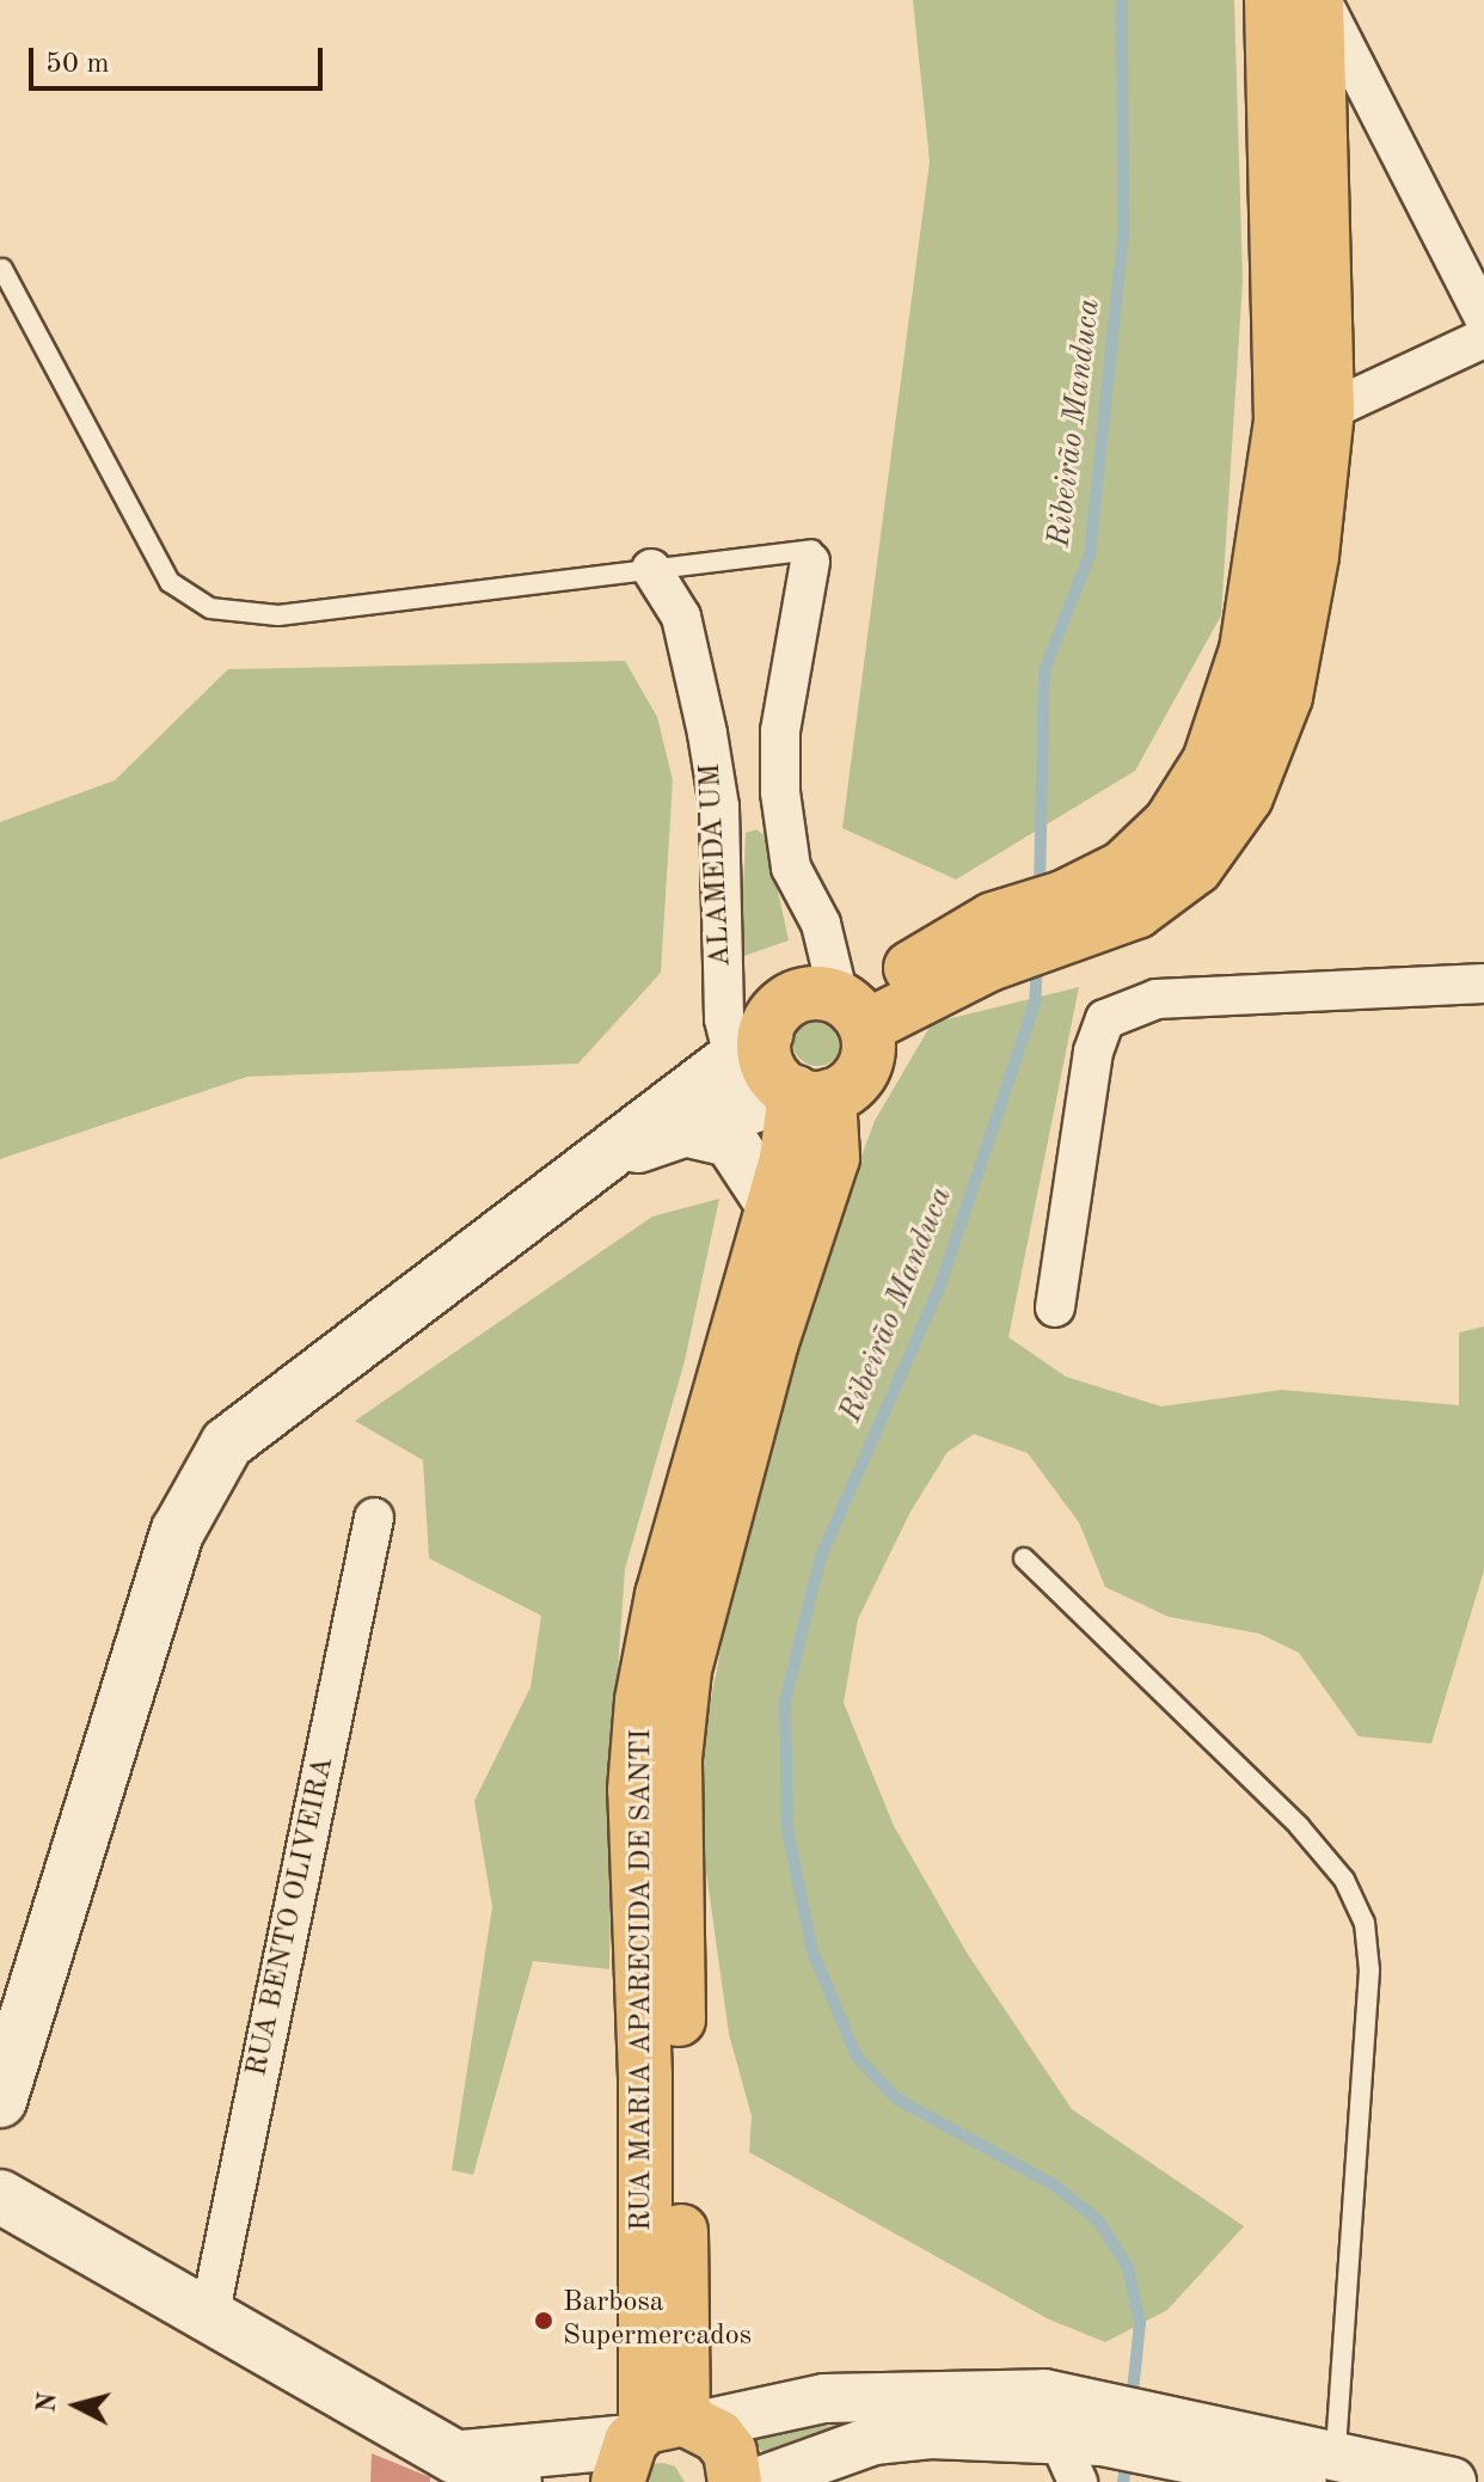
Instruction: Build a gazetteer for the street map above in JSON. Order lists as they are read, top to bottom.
{
  "streets": {
    "main road": ["RUA MARIA APARECIDA DE SANTI"],
    "street": ["ALAMEDA UM", "RUA BENTO OLIVEIRA"]
  },
  "crossings": [
    ["ALAMEDA UM", "RUA MARIA APARECIDA DE SANTI"]
  ],
  "water": ["Ribeirão Manduca"],
  "places": ["Barbosa Supermercados"],
  "scale_bar": "50 m",
  "north": "left"
}
